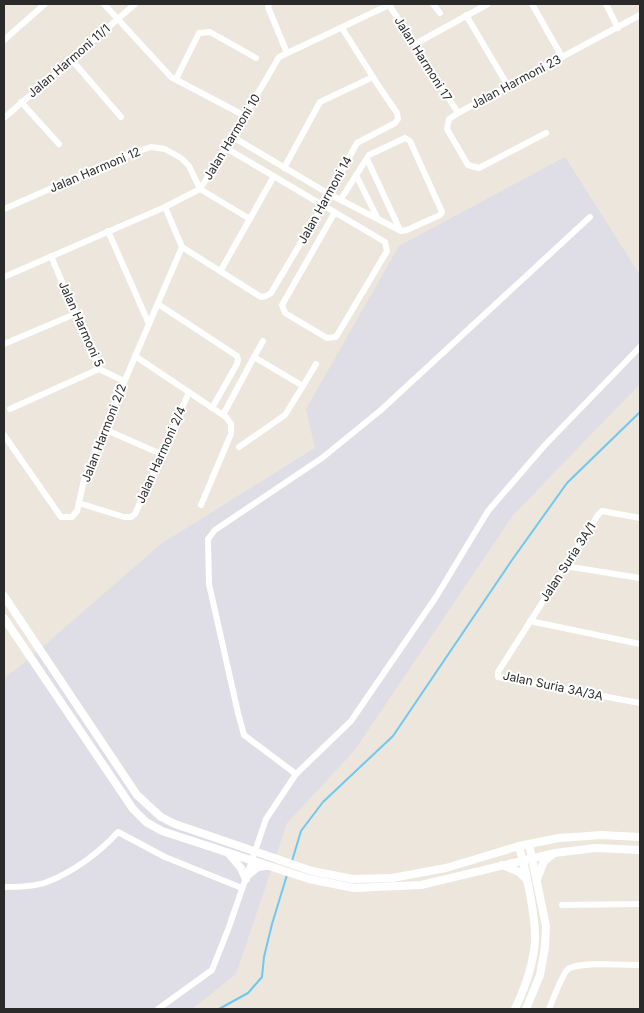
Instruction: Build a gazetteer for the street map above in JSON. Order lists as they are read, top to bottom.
{
  "streets": {
    "street": [
      "Jalan Harmoni 17",
      "Jalan Harmoni 11/1",
      "Jalan Harmoni 23",
      "Jalan Harmoni 10",
      "Jalan Harmoni 12",
      "Jalan Harmoni 14",
      "Jalan Harmoni 5",
      "Jalan Harmoni 2/2",
      "Jalan Harmoni 2/4",
      "Jalan Suria 3A/1",
      "Jalan Suria 3A/3A"
    ]
  },
  "crossings": [
    ["Jalan Harmoni 17", "Jalan Harmoni 23"],
    ["Jalan Harmoni 17", "Jalan Harmoni 10"],
    ["Jalan Harmoni 10", "Jalan Harmoni 12"],
    ["Jalan Harmoni 10", "Jalan Harmoni 5"],
    ["Jalan Harmoni 5", "Jalan Harmoni 2/2"],
    ["Jalan Harmoni 2/2", "Jalan Harmoni 2/4"],
    ["Jalan Suria 3A/1", "Jalan Suria 3A/3A"]
  ]
}
